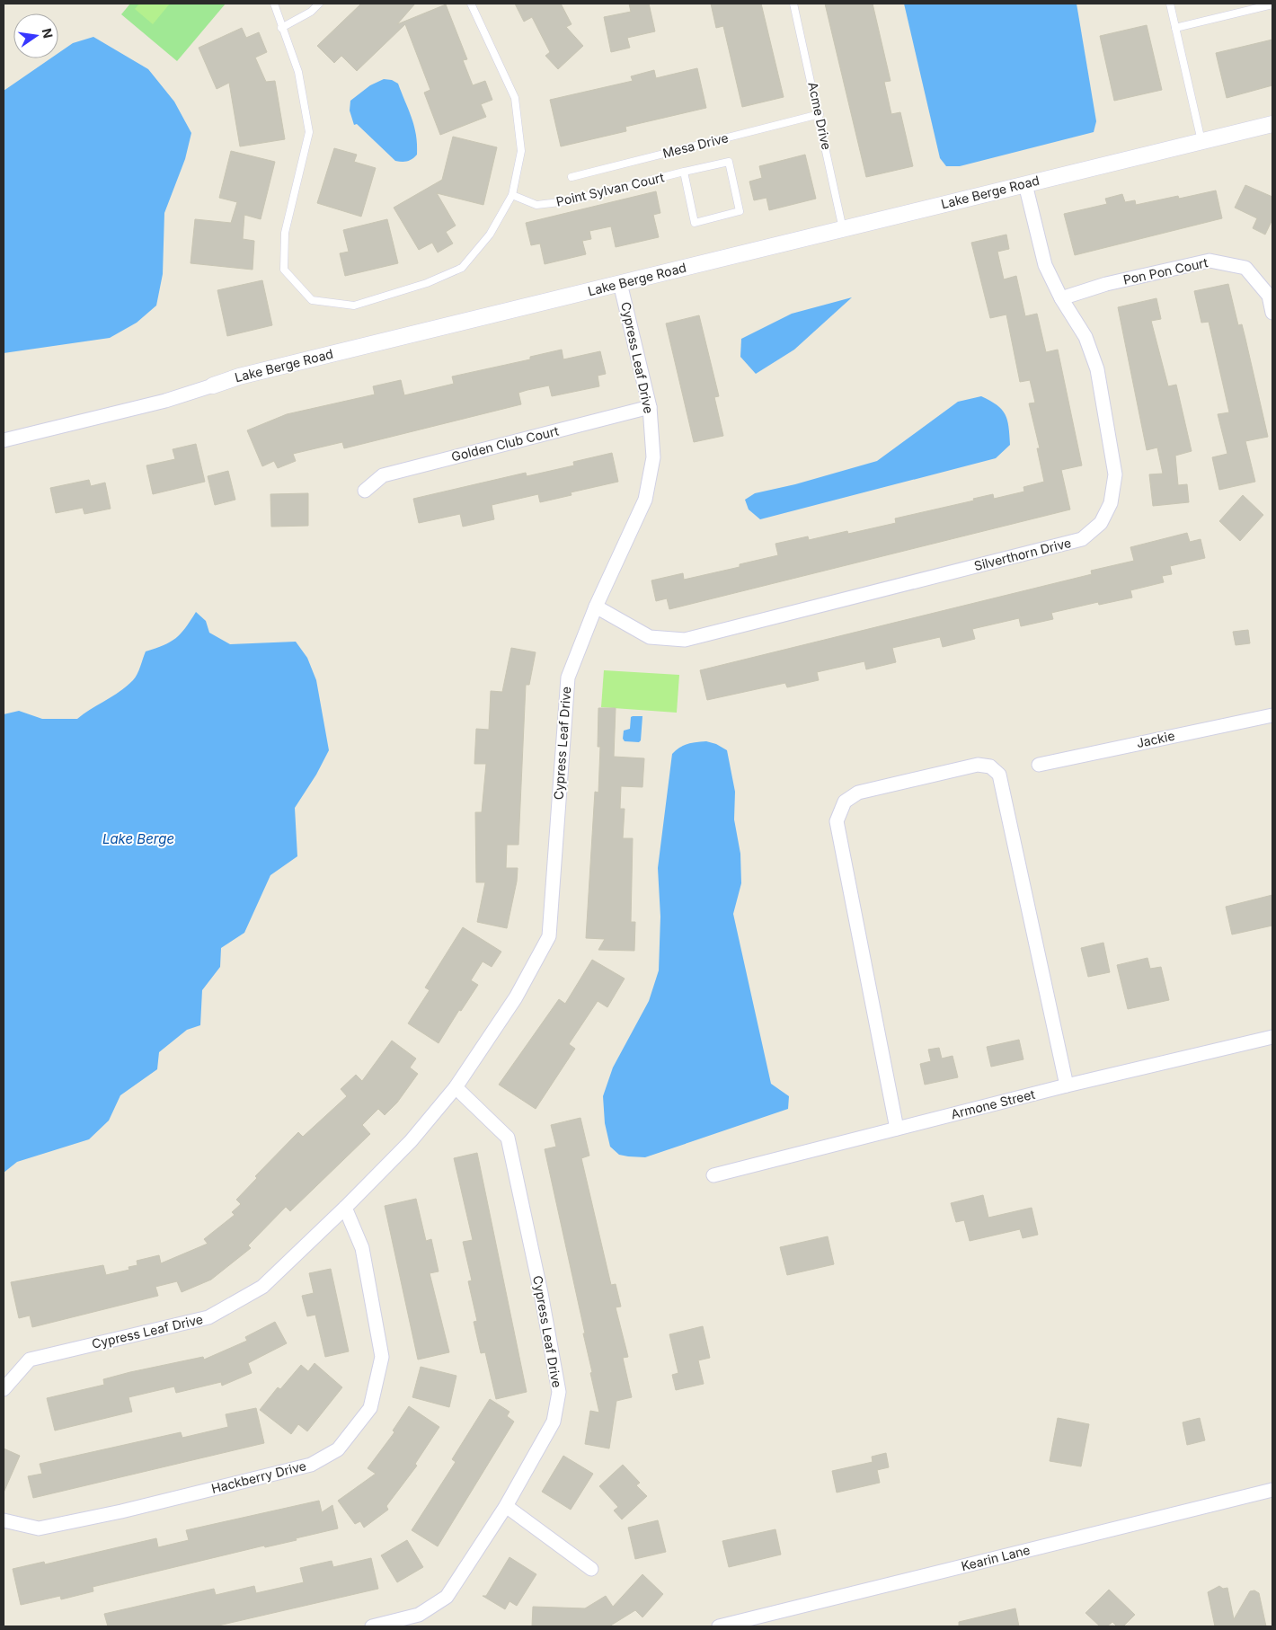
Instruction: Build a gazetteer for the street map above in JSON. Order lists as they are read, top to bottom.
{
  "streets": {
    "street": [
      "Lake Berge Road",
      "Pon Pon Court",
      "Cypress Leaf Drive",
      "Golden Club Court",
      "Silverthorn Drive",
      "Jackie",
      "Armone Street",
      "Hackberry Drive",
      "Kearin Lane"
    ],
    "lane": ["Acme Drive", "Mesa Drive", "Point Sylvan Court"]
  },
  "crossings": [
    ["Acme Drive", "Mesa Drive"],
    ["Acme Drive", "Lake Berge Road"],
    ["Lake Berge Road", "Cypress Leaf Drive"],
    ["Lake Berge Road", "Silverthorn Drive"],
    ["Pon Pon Court", "Silverthorn Drive"],
    ["Cypress Leaf Drive", "Golden Club Court"],
    ["Cypress Leaf Drive", "Silverthorn Drive"],
    ["Cypress Leaf Drive", "Hackberry Drive"]
  ],
  "water": ["Lake Berge"],
  "north": "right"
}
